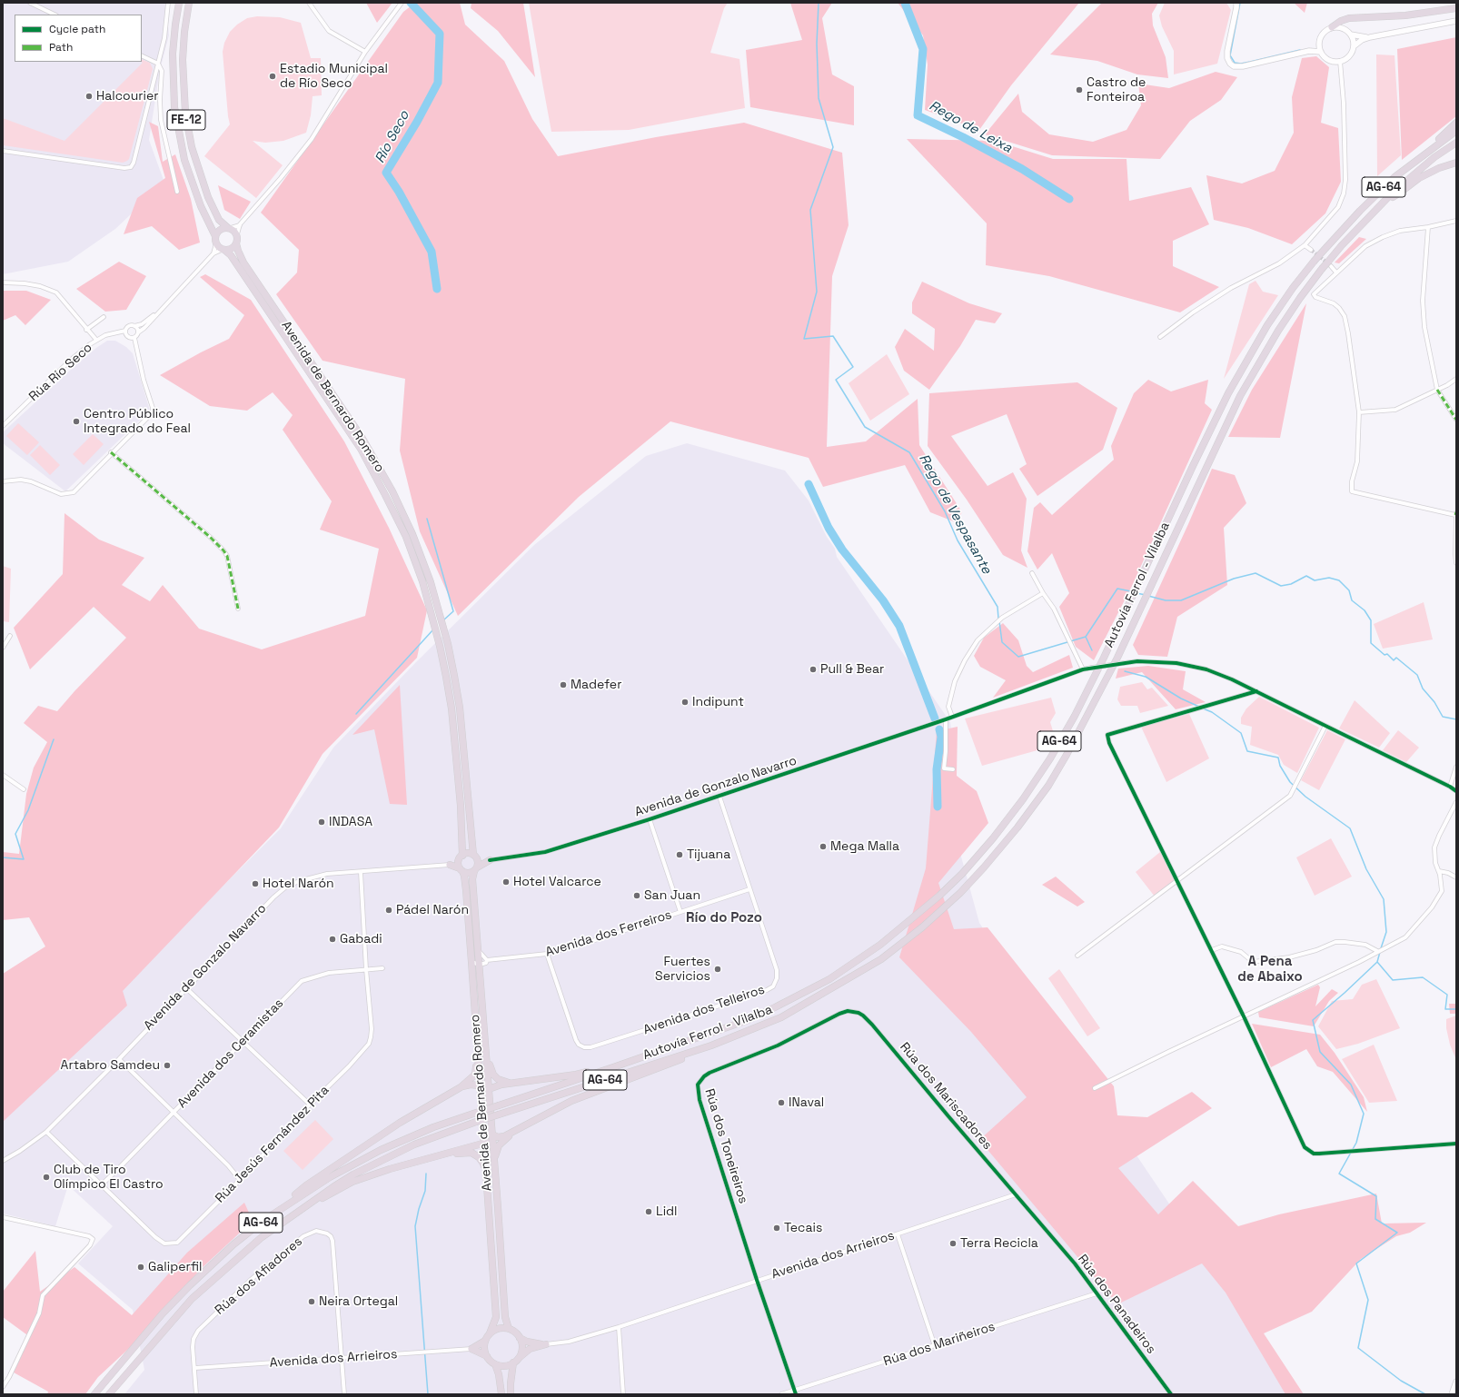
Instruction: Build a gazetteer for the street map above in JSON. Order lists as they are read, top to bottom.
{
  "streets": {
    "highway": [
      "FE-12",
      "AG-64",
      "Avenida de Bernardo Romero",
      "Autovía Ferrol - Vilalba"
    ],
    "street": [
      "Rúa Río Seco",
      "Avenida de Gonzalo Navarro",
      "Avenida dos Ferreiros",
      "Avenida dos Telleiros",
      "Avenida dos Ceramistas",
      "Rúa dos Mariscadores",
      "Rúa Jesús Fernández Pita",
      "Rúa dos Toneireiros",
      "Avenida dos Arrieiros",
      "Rúa dos Afiadores",
      "Rúa dos Panadeiros",
      "Rúa dos Mariñeiros"
    ]
  },
  "crossings": [
    ["FE-12", "Avenida de Bernardo Romero"],
    ["Avenida de Gonzalo Navarro", "Avenida dos Telleiros"],
    ["Avenida de Gonzalo Navarro", "Rúa Jesús Fernández Pita"],
    ["Avenida dos Ferreiros", "Avenida dos Telleiros"],
    ["Avenida dos Ceramistas", "Rúa Jesús Fernández Pita"],
    ["Rúa dos Mariscadores", "Rúa dos Toneireiros"],
    ["Rúa dos Mariscadores", "Avenida dos Arrieiros"],
    ["Rúa dos Mariscadores", "Rúa dos Panadeiros"],
    ["Rúa dos Toneireiros", "Avenida dos Arrieiros"],
    ["Avenida dos Arrieiros", "Rúa dos Afiadores"],
    ["Avenida dos Arrieiros", "Rúa dos Panadeiros"],
    ["Rúa dos Panadeiros", "Rúa dos Mariñeiros"]
  ],
  "districts": ["Río do Pozo", "A Pena de Abaixo"],
  "water": ["Rego de Leixa", "Río Seco", "Rego de Vespasante"],
  "places": [
    "Estadio Municipal de Río Seco",
    "Castro de Fonteiroa",
    "Halcourier",
    "Centro Público Integrado do Feal",
    "Pull & Bear",
    "Madefer",
    "Indipunt",
    "INDASA",
    "Mega Malla",
    "Tijuana",
    "Hotel Valcarce",
    "Hotel Narón",
    "San Juan",
    "Pádel Narón",
    "Gabadi",
    "Fuertes Servicios",
    "Artabro Samdeu",
    "INaval",
    "Club de Tiro Olímpico El Castro",
    "Lidl",
    "Tecais",
    "Terra Recicla",
    "Galiperfil",
    "Neira Ortegal"
  ],
  "legend": ["Cycle path", "Path"]
}
